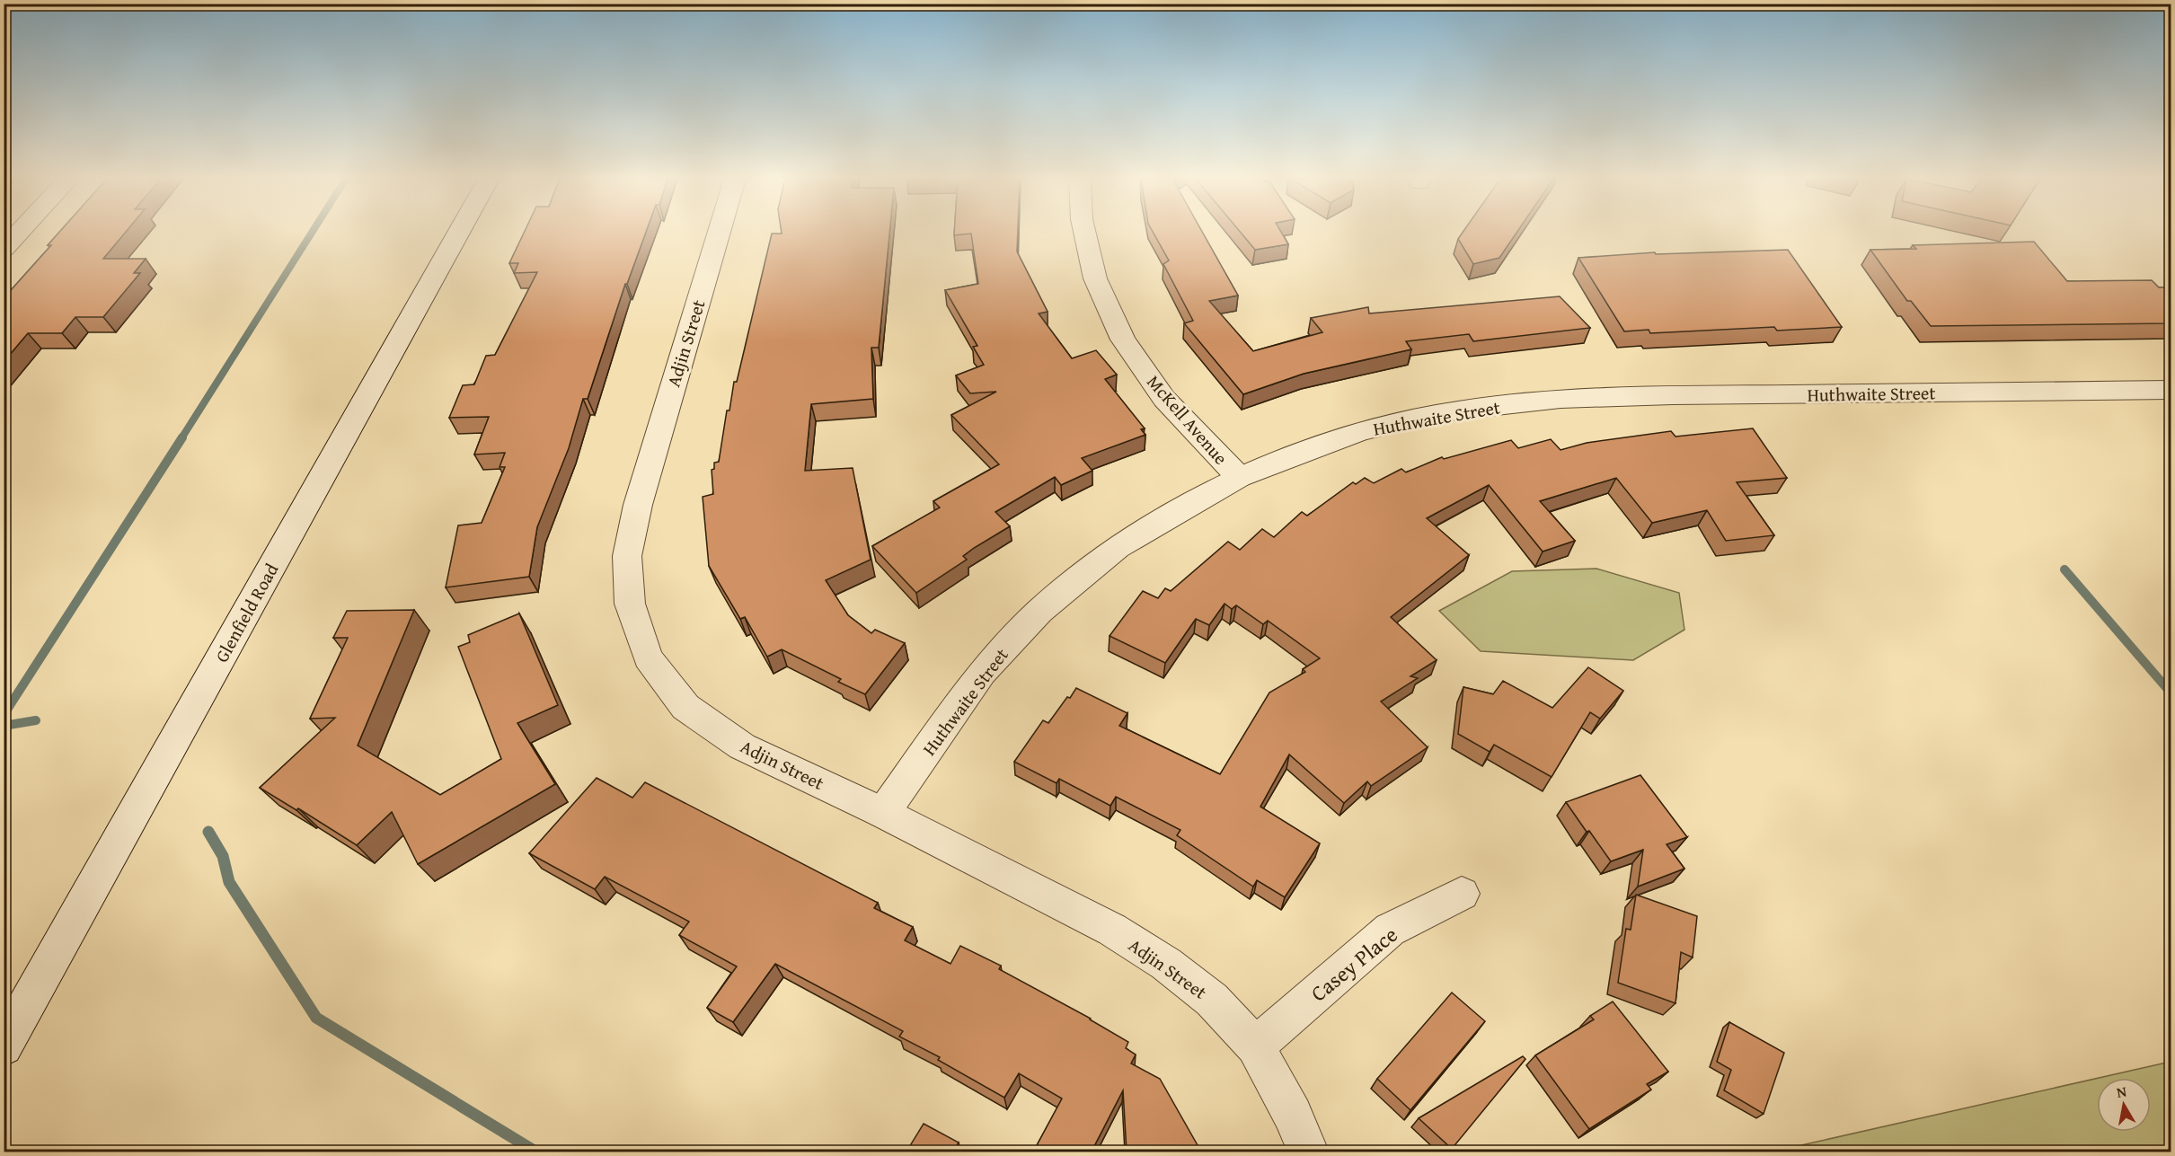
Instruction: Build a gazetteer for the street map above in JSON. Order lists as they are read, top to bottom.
{
  "streets": {
    "street": [
      "Adjin Street",
      "Huthwaite Street",
      "McKell Avenue",
      "Glenfield Road",
      "Casey Place"
    ]
  },
  "crossings": [
    ["Adjin Street", "Huthwaite Street"],
    ["Adjin Street", "Casey Place"],
    ["Huthwaite Street", "McKell Avenue"]
  ],
  "north": "top"
}
